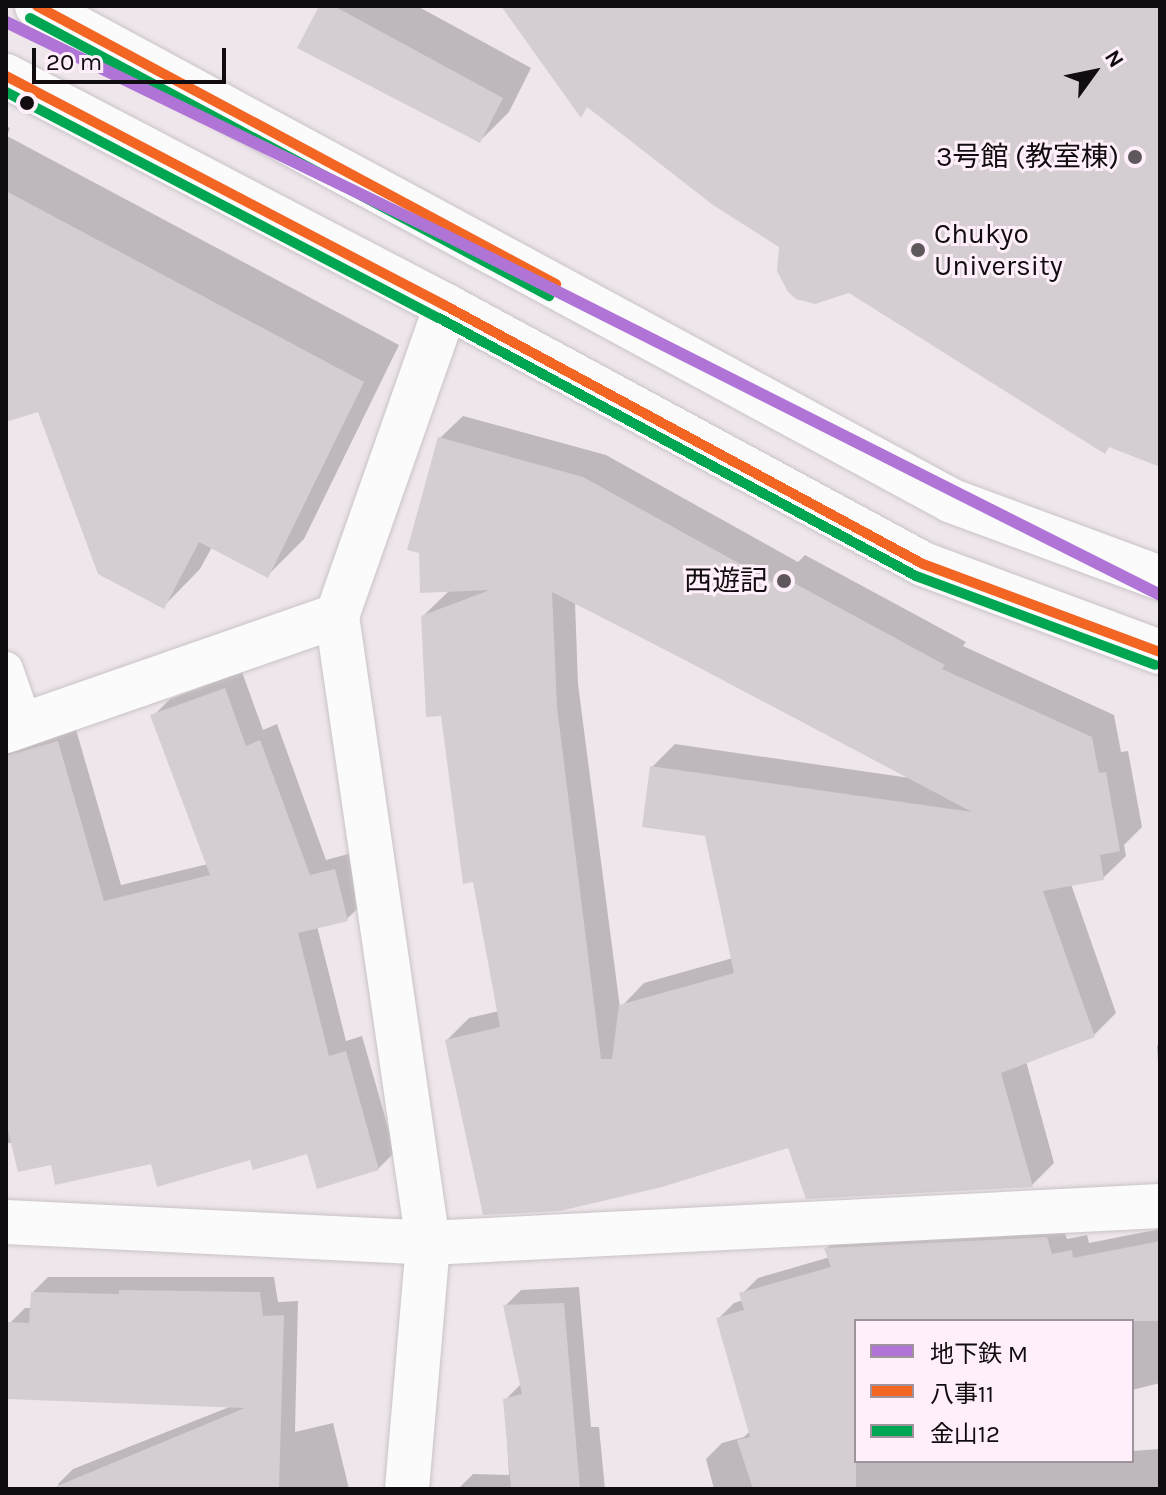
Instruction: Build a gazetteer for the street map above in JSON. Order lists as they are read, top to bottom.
{
  "places": ["3号館 (教室棟)", "Chukyo University", "西遊記"],
  "lines": ["transit line 八事11", "transit line 金山12", "metro line M"],
  "legend": ["地下鉄 M", "八事11", "金山12"],
  "scale_bar": "20 m",
  "north": "top right"
}
